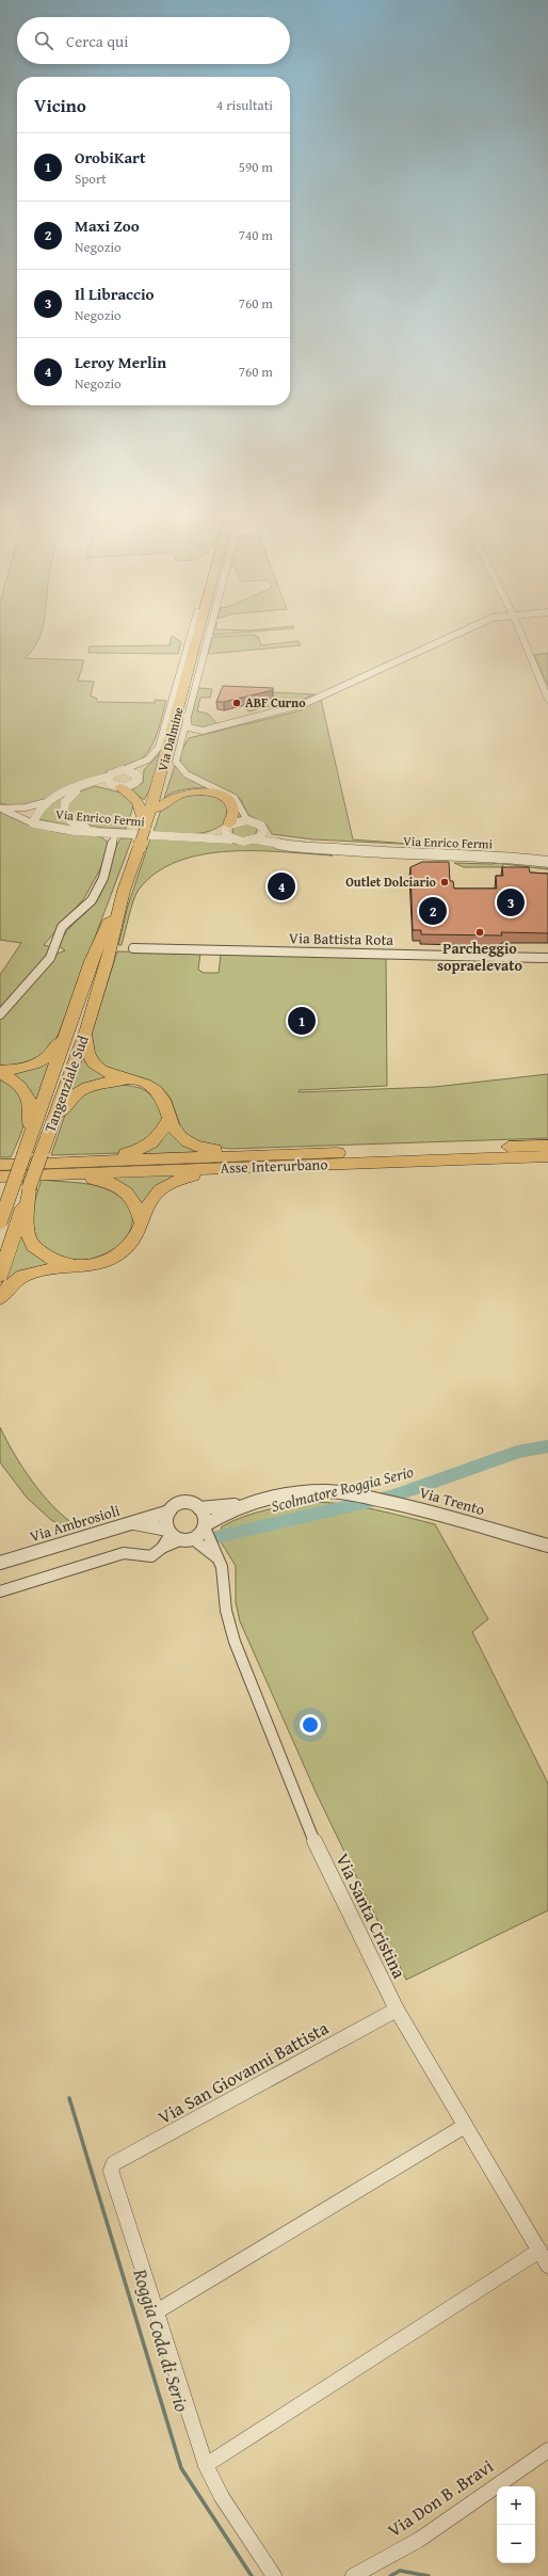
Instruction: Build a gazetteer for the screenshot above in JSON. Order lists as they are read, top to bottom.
{
  "streets": {
    "highway": ["Via Dalmine", "Tangenziale Sud", "Asse Interurbano"],
    "street": [
      "Via Enrico Fermi",
      "Via Battista Rota",
      "Via Trento",
      "Via Ambrosioli",
      "Via Santa Cristina",
      "Via San Giovanni Battista",
      "Via Don B .Bravi"
    ]
  },
  "crossings": [
    ["Via Dalmine", "Tangenziale Sud"],
    ["Via Trento", "Via Ambrosioli"],
    ["Via Trento", "Via Santa Cristina"],
    ["Via Ambrosioli", "Via Santa Cristina"],
    ["Via Santa Cristina", "Via San Giovanni Battista"]
  ],
  "water": ["Scolmatore Roggia Serio", "Roggia Coda di Serio"],
  "places": ["ABF Curno", "Outlet Dolciario", "Parcheggio sopraelevato"],
  "page": {
    "search": "Cerca qui",
    "heading": ["Vicino", "4 risultati"],
    "list": [
      {
        "mark": "1",
        "name": "OrobiKart",
        "note": "Sport",
        "value": "590 m"
      },
      {
        "mark": "2",
        "name": "Maxi Zoo",
        "note": "Negozio",
        "value": "740 m"
      },
      {
        "mark": "3",
        "name": "Il Libraccio",
        "note": "Negozio",
        "value": "760 m"
      },
      {
        "mark": "4",
        "name": "Leroy Merlin",
        "note": "Negozio",
        "value": "760 m"
      }
    ],
    "pins": [
      "4",
      "3",
      "2",
      "1"
    ],
    "map_buttons": ["+", "−"]
  }
}
